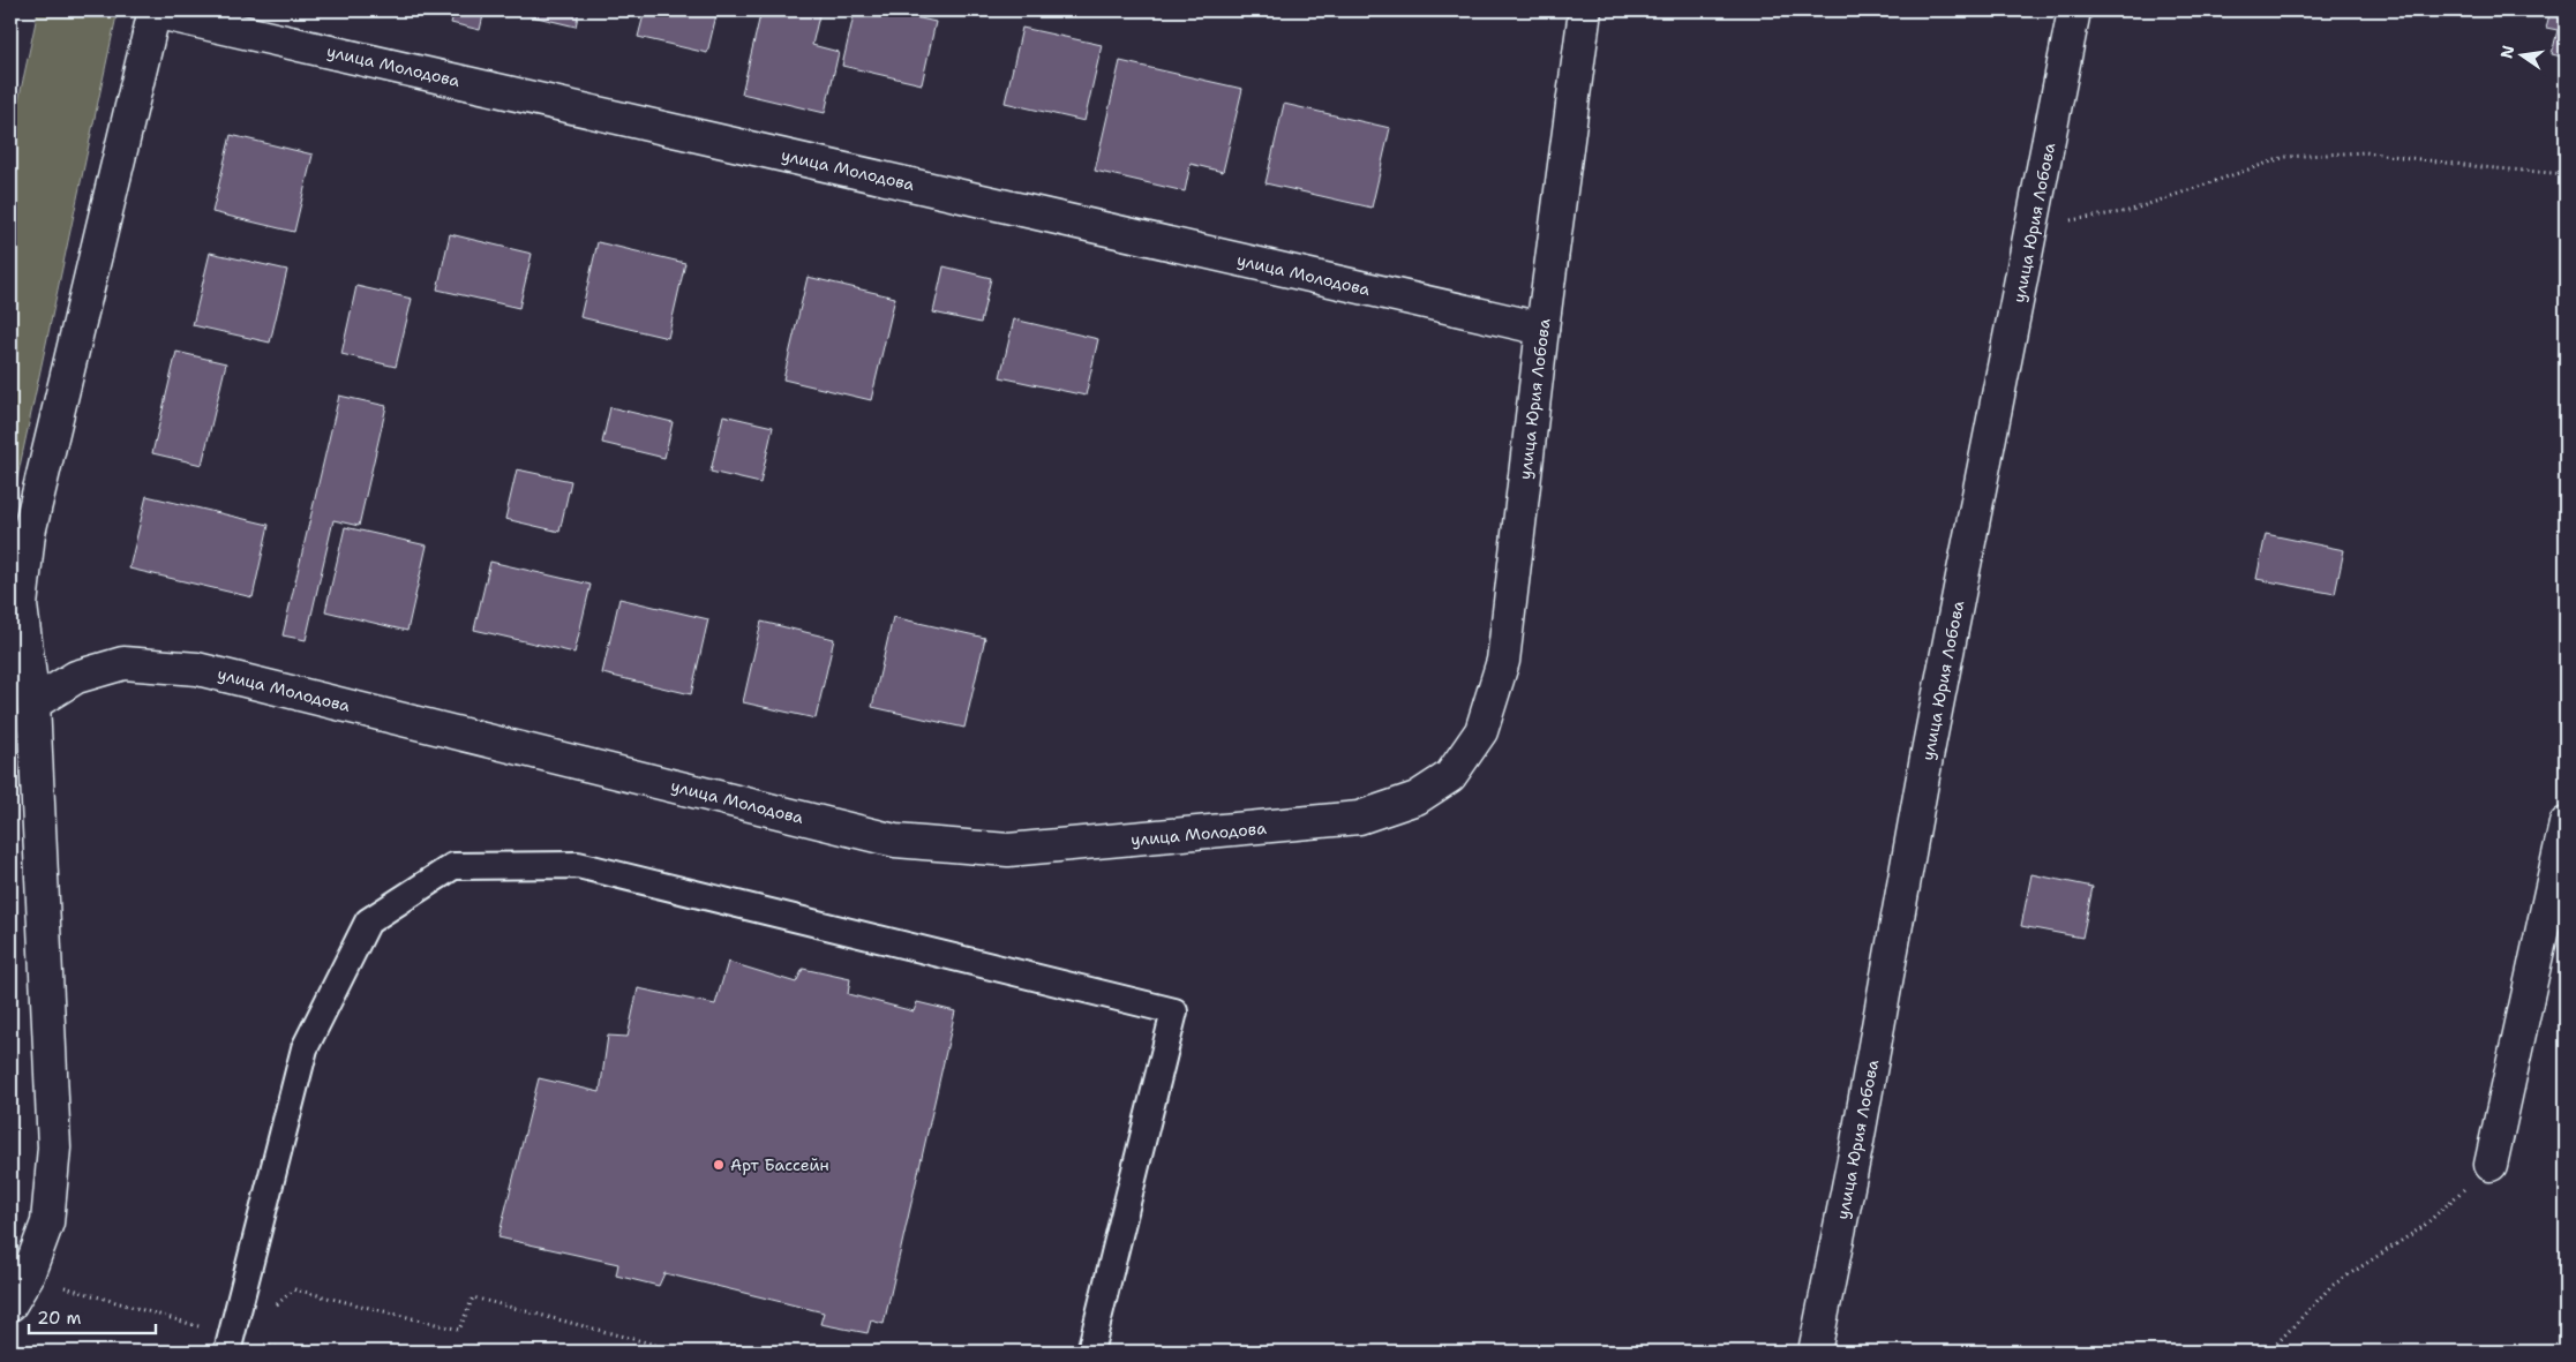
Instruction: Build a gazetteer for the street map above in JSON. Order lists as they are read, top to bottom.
{
  "streets": {
    "street": ["улица Молодова", "улица Юрия Лобова"]
  },
  "crossings": [
    ["улица Молодова", "улица Юрия Лобова"]
  ],
  "places": ["Арт Бассейн"],
  "scale_bar": "20 m",
  "north": "left"
}
